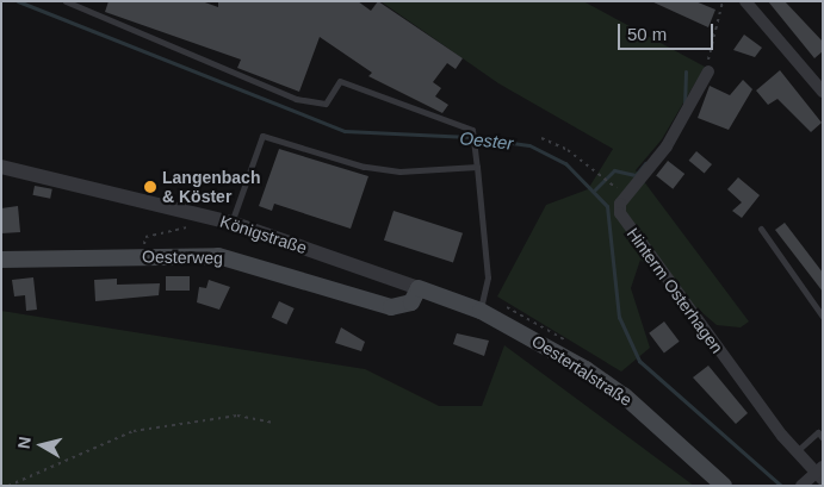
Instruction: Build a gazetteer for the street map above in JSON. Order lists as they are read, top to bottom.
{
  "streets": {
    "main road": ["Oesterweg", "Oestertalstraße"],
    "street": ["Königstraße", "Hinterm Osterhagen"]
  },
  "crossings": [
    ["Königstraße", "Oesterweg"],
    ["Königstraße", "Oestertalstraße"],
    ["Oesterweg", "Oestertalstraße"]
  ],
  "water": ["Oester"],
  "places": ["Langenbach & Köster"],
  "scale_bar": "50 m",
  "north": "left"
}
